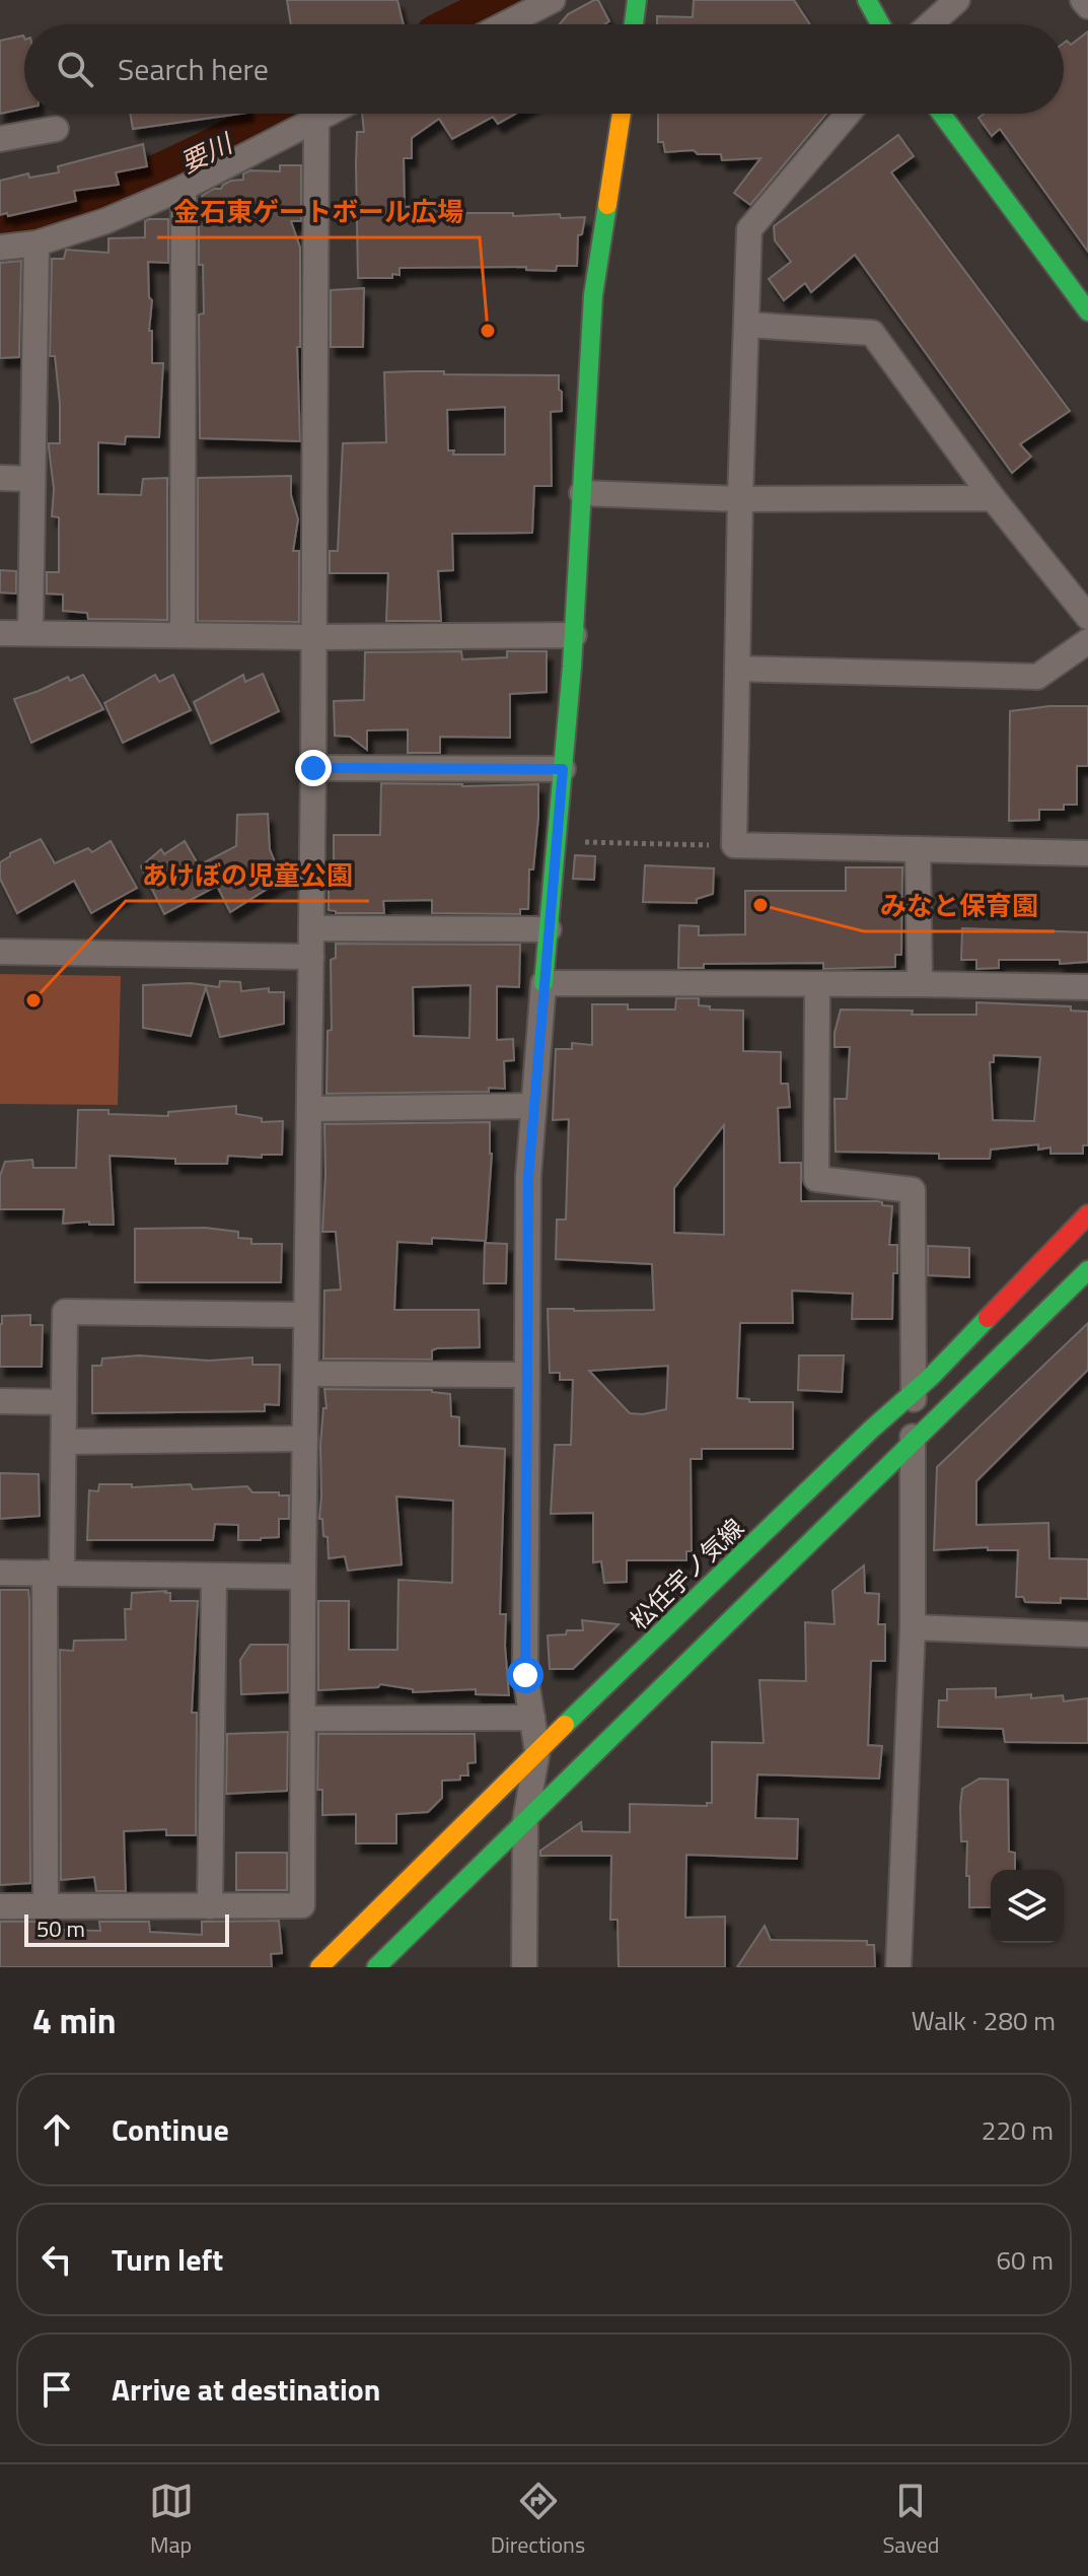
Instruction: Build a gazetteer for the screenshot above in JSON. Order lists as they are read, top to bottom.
{
  "streets": {
    "main road": ["松任宇ノ気線"]
  },
  "water": ["要川"],
  "places": ["金石東ゲートボール広場", "みなと保育園", "あけぼの児童公園"],
  "scale_bar": "50 m",
  "page": {
    "search": "Search here",
    "scale": "50 m",
    "heading": ["4 min", "Walk · 280 m"],
    "list": [
      ["Continue", "220 m"],
      ["Turn left", "60 m"],
      "Arrive at destination"
    ],
    "nav": ["Map", "Directions", "Saved"]
  }
}
